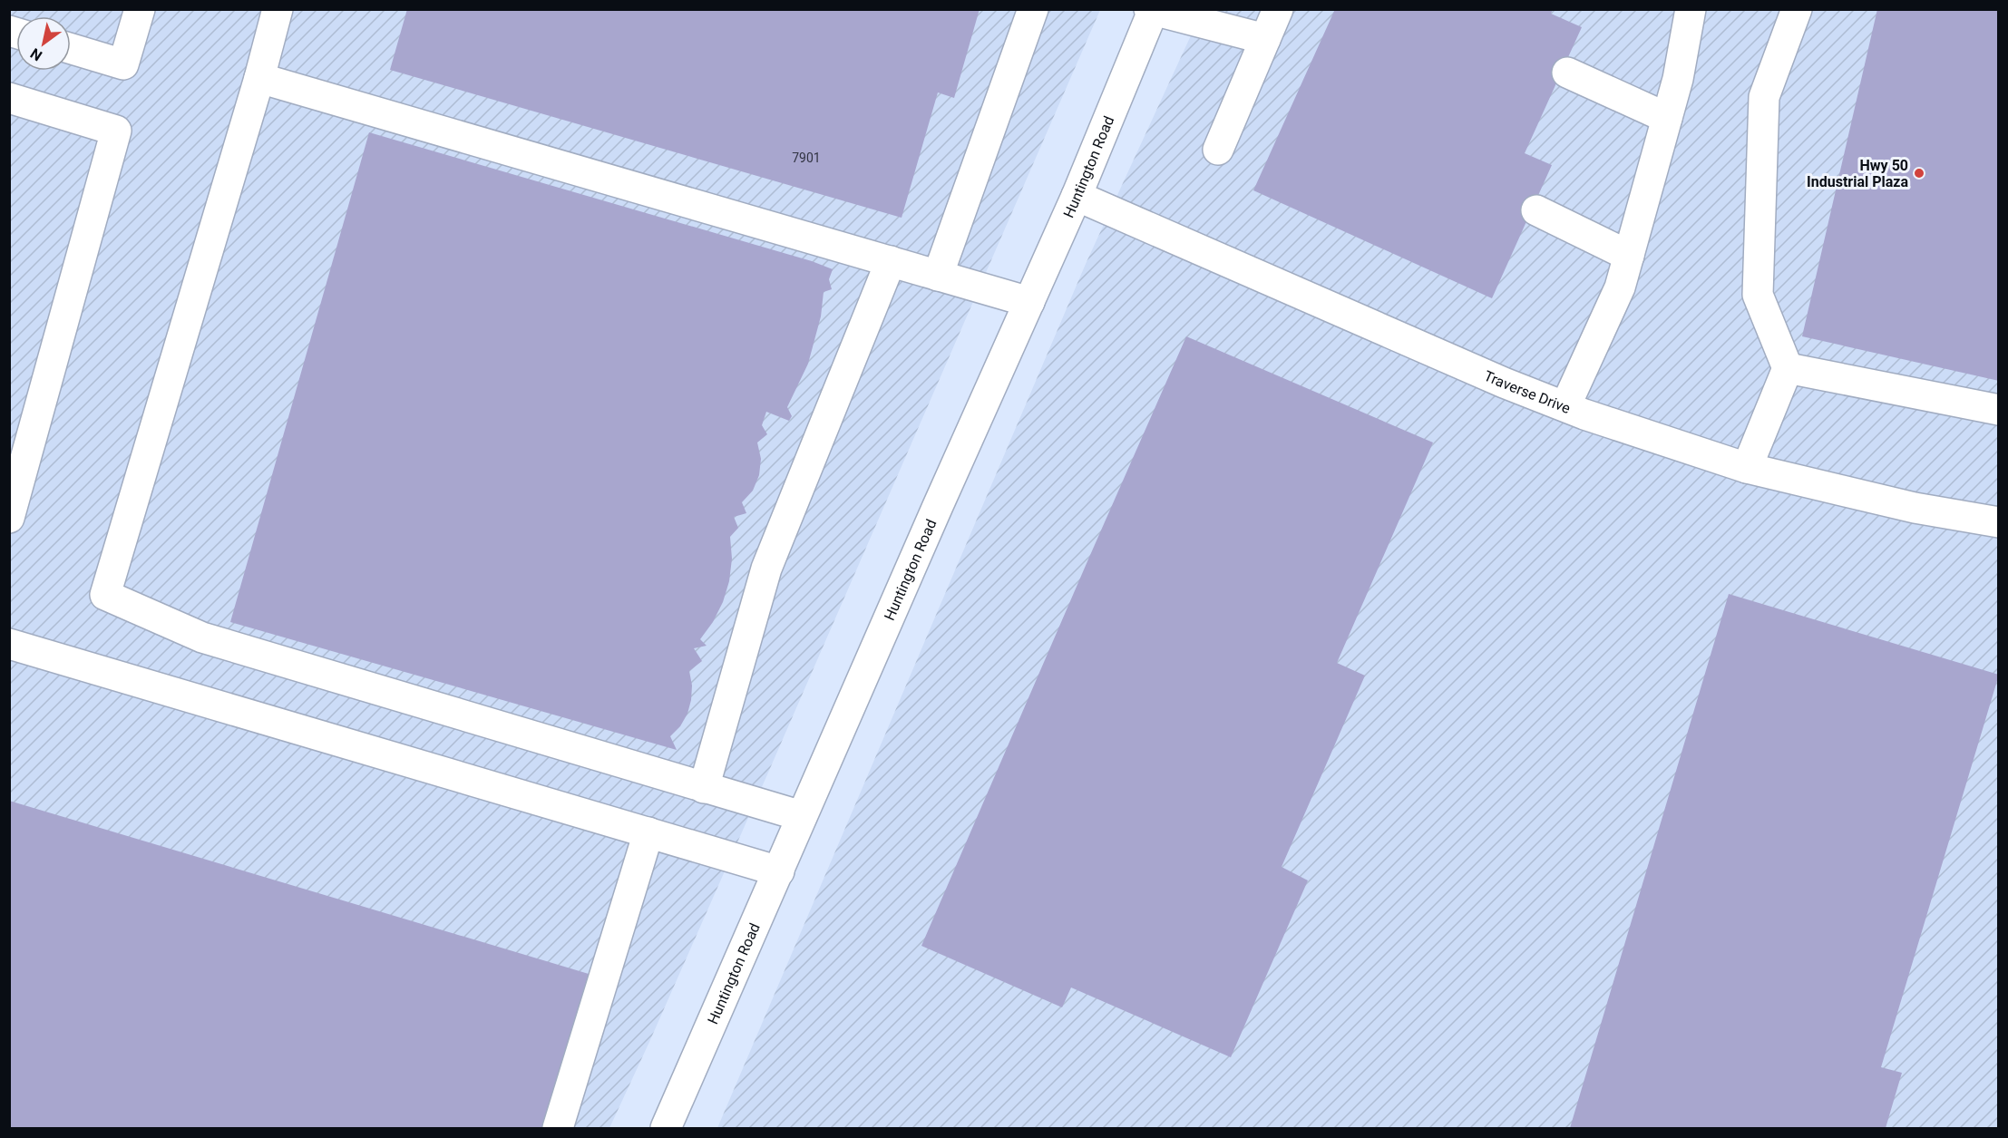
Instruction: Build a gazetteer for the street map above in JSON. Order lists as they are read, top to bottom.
{
  "streets": {
    "street": ["Huntington Road", "Traverse Drive"]
  },
  "crossings": [
    ["Huntington Road", "Traverse Drive"]
  ],
  "places": ["Hwy 50 Industrial Plaza"],
  "house_numbers": ["7901"],
  "north": "bottom left"
}
